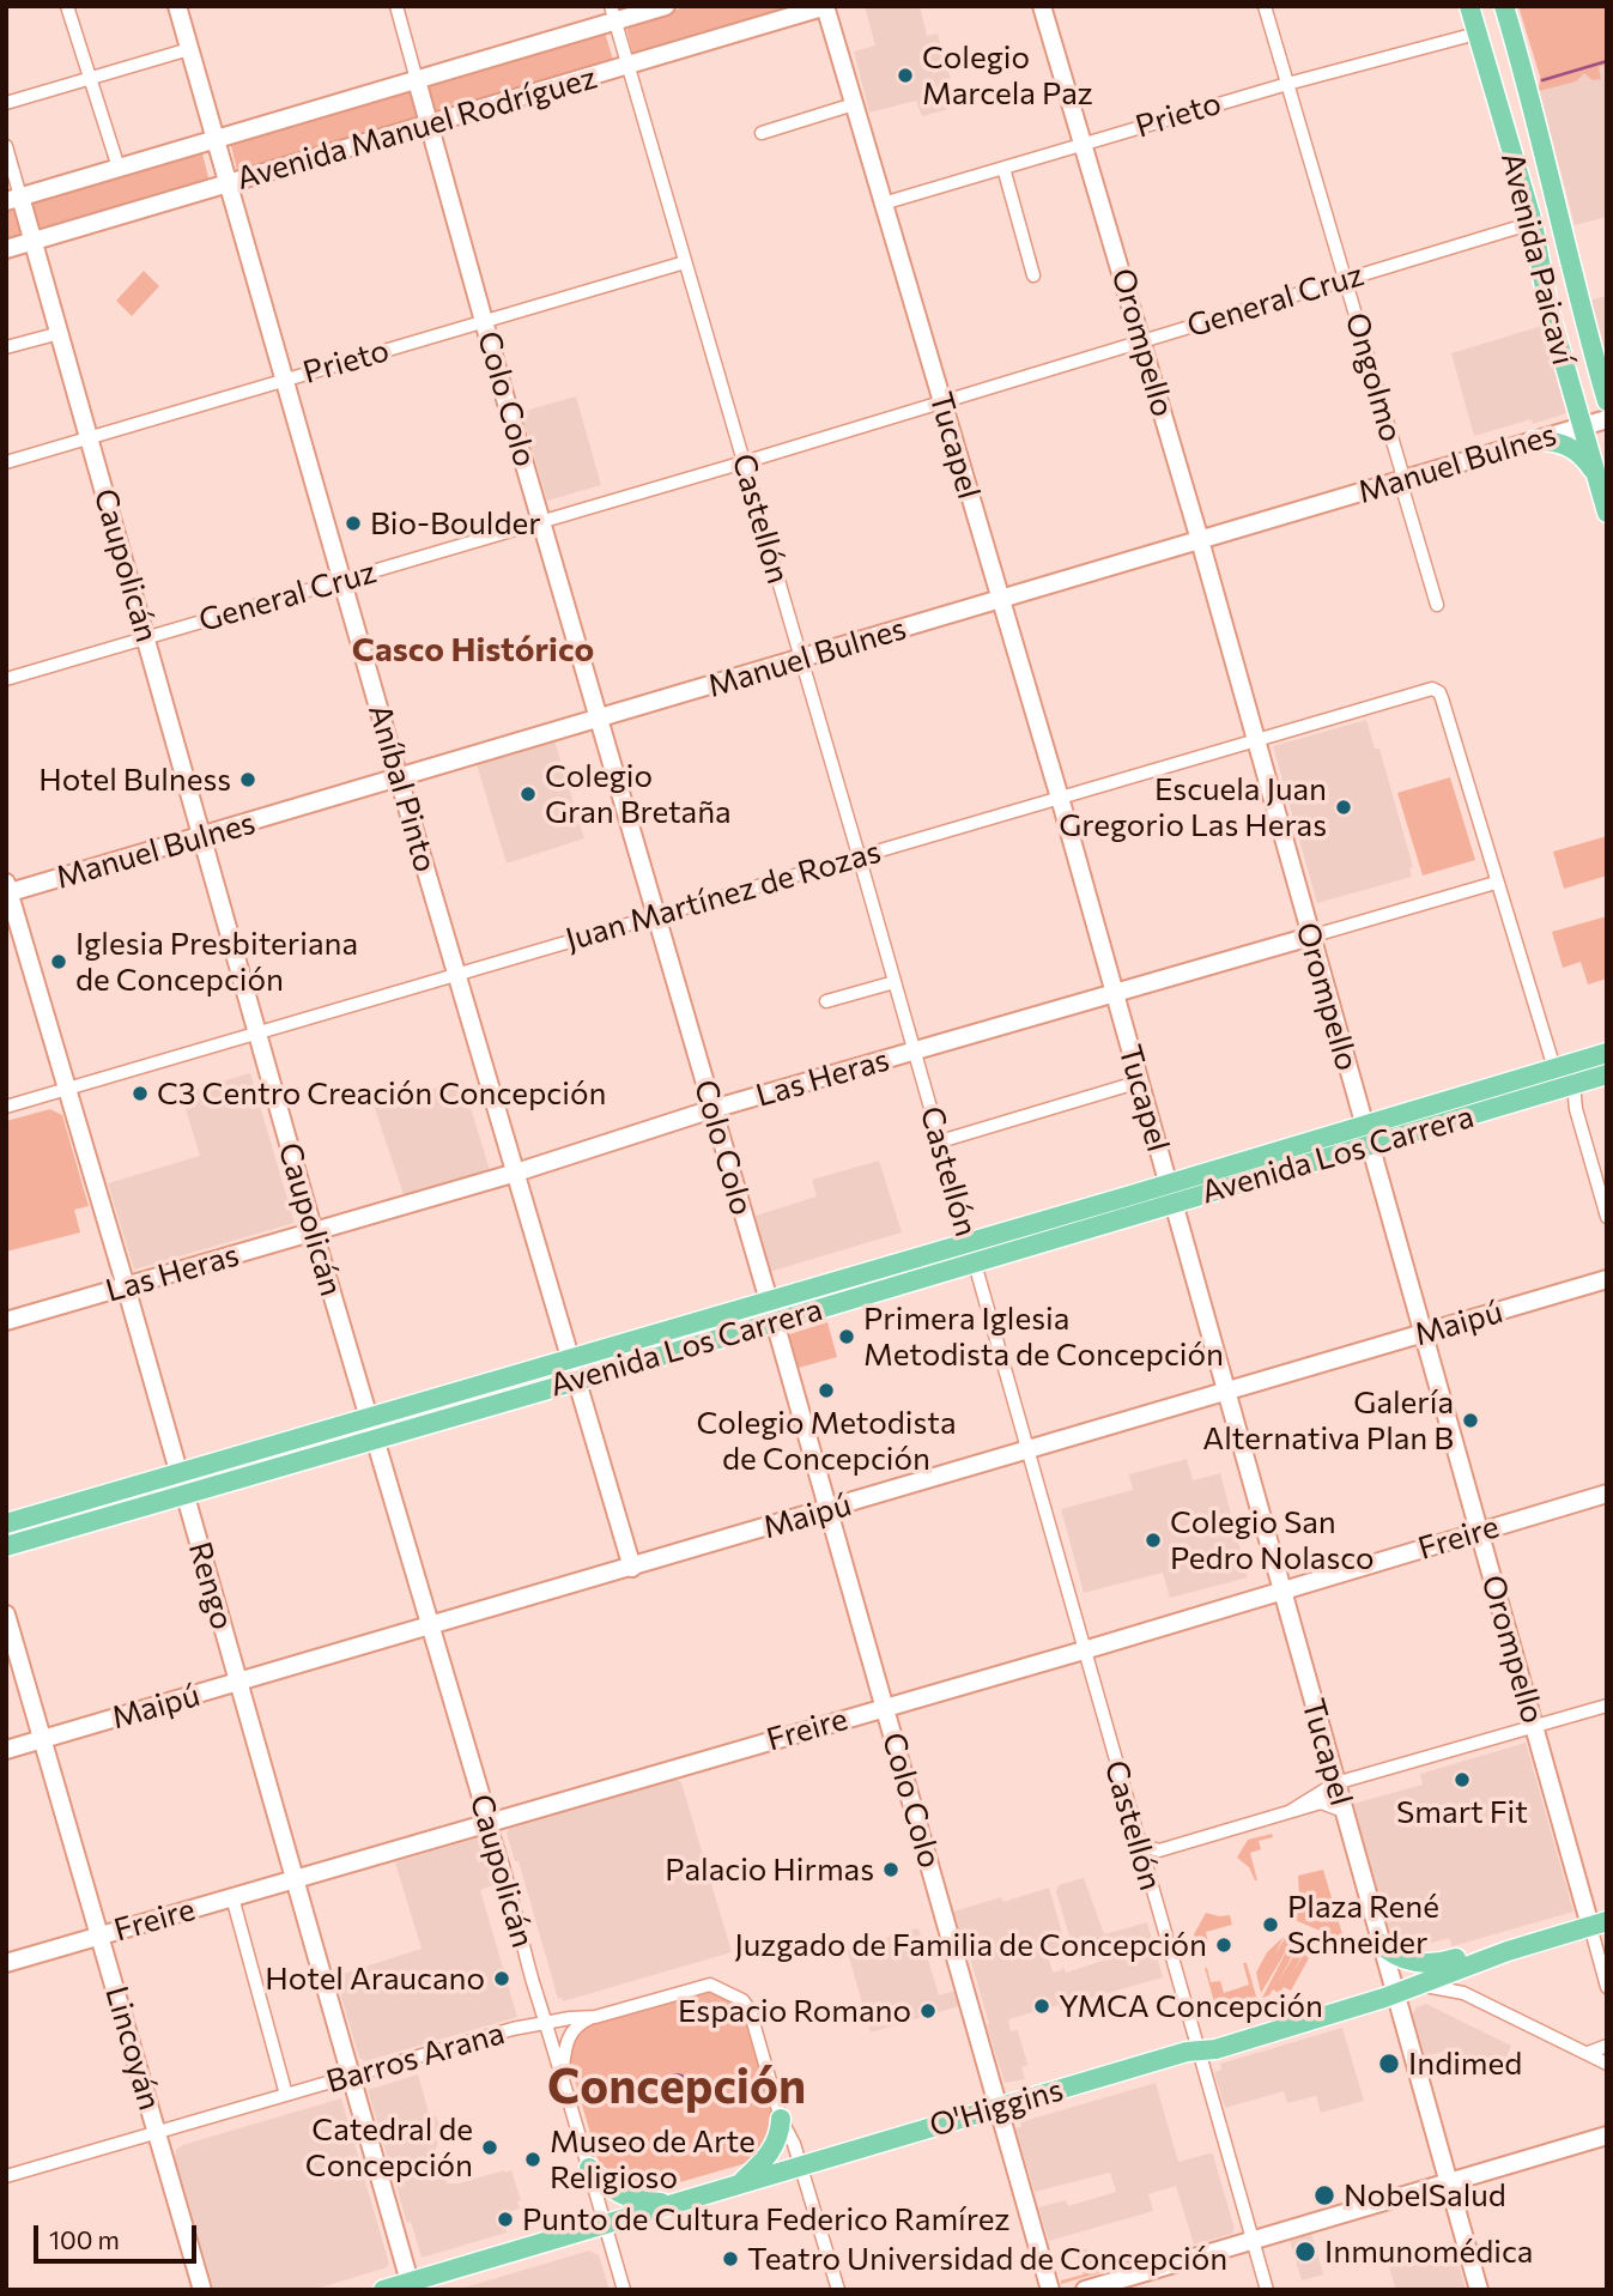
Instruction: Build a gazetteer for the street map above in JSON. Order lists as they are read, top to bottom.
{
  "streets": {
    "main road": [
      "Avenida Manuel Rodríguez",
      "Avenida Paicaví",
      "Orompello",
      "Colo Colo",
      "Tucapel",
      "Manuel Bulnes",
      "Caupolicán",
      "Aníbal Pinto",
      "Las Heras",
      "Avenida Los Carrera",
      "Maipú",
      "Freire",
      "Rengo",
      "Lincoyán",
      "O'Higgins"
    ],
    "street": [
      "Prieto",
      "General Cruz",
      "Ongolmo",
      "Castellón",
      "Juan Martínez de Rozas",
      "Barros Arana"
    ]
  },
  "crossings": [
    ["Prieto", "Avenida Paicaví"],
    ["Prieto", "Orompello"],
    ["Prieto", "Ongolmo"],
    ["Prieto", "Colo Colo"],
    ["Prieto", "Tucapel"],
    ["Prieto", "Castellón"],
    ["Prieto", "Caupolicán"],
    ["Prieto", "Aníbal Pinto"],
    ["Avenida Manuel Rodríguez", "Colo Colo"],
    ["Avenida Manuel Rodríguez", "Tucapel"],
    ["Avenida Manuel Rodríguez", "Castellón"],
    ["Avenida Manuel Rodríguez", "Caupolicán"],
    ["Avenida Manuel Rodríguez", "Aníbal Pinto"],
    ["Avenida Paicaví", "General Cruz"],
    ["Avenida Paicaví", "Manuel Bulnes"],
    ["General Cruz", "Orompello"],
    ["General Cruz", "Ongolmo"],
    ["General Cruz", "Colo Colo"],
    ["General Cruz", "Tucapel"],
    ["General Cruz", "Castellón"],
    ["General Cruz", "Caupolicán"],
    ["General Cruz", "Aníbal Pinto"],
    ["Orompello", "Manuel Bulnes"],
    ["Orompello", "Juan Martínez de Rozas"],
    ["Orompello", "Las Heras"],
    ["Orompello", "Avenida Los Carrera"],
    ["Orompello", "Maipú"],
    ["Orompello", "Freire"],
    ["Orompello", "O'Higgins"],
    ["Ongolmo", "Manuel Bulnes"],
    ["Colo Colo", "Manuel Bulnes"],
    ["Colo Colo", "Juan Martínez de Rozas"],
    ["Colo Colo", "Las Heras"],
    ["Colo Colo", "Avenida Los Carrera"],
    ["Colo Colo", "Maipú"],
    ["Colo Colo", "Freire"],
    ["Colo Colo", "O'Higgins"],
    ["Tucapel", "Manuel Bulnes"],
    ["Tucapel", "Juan Martínez de Rozas"],
    ["Tucapel", "Las Heras"],
    ["Tucapel", "Avenida Los Carrera"],
    ["Tucapel", "Maipú"],
    ["Tucapel", "Freire"],
    ["Tucapel", "O'Higgins"],
    ["Manuel Bulnes", "Castellón"],
    ["Manuel Bulnes", "Caupolicán"],
    ["Manuel Bulnes", "Aníbal Pinto"],
    ["Manuel Bulnes", "Rengo"],
    ["Castellón", "Juan Martínez de Rozas"],
    ["Castellón", "Las Heras"],
    ["Castellón", "Avenida Los Carrera"],
    ["Castellón", "Maipú"],
    ["Castellón", "Freire"],
    ["Castellón", "O'Higgins"],
    ["Caupolicán", "Juan Martínez de Rozas"],
    ["Caupolicán", "Las Heras"],
    ["Caupolicán", "Avenida Los Carrera"],
    ["Caupolicán", "Maipú"],
    ["Caupolicán", "Freire"],
    ["Caupolicán", "Barros Arana"],
    ["Caupolicán", "O'Higgins"],
    ["Aníbal Pinto", "Juan Martínez de Rozas"],
    ["Aníbal Pinto", "Las Heras"],
    ["Aníbal Pinto", "Avenida Los Carrera"],
    ["Aníbal Pinto", "Maipú"],
    ["Juan Martínez de Rozas", "Las Heras"],
    ["Juan Martínez de Rozas", "Rengo"],
    ["Las Heras", "Rengo"],
    ["Avenida Los Carrera", "Rengo"],
    ["Maipú", "Rengo"],
    ["Maipú", "Lincoyán"],
    ["Freire", "Rengo"],
    ["Freire", "Lincoyán"],
    ["Rengo", "Barros Arana"],
    ["Rengo", "O'Higgins"],
    ["Lincoyán", "Barros Arana"],
    ["Barros Arana", "O'Higgins"]
  ],
  "districts": ["Casco Histórico", "Concepción"],
  "places": [
    "Colegio Marcela Paz",
    "Bio-Boulder",
    "Hotel Bulness",
    "Colegio Gran Bretaña",
    "Escuela Juan Gregorio Las Heras",
    "Iglesia Presbiteriana de Concepción",
    "C3 Centro Creación Concepción",
    "Primera Iglesia Metodista de Concepción",
    "Colegio Metodista de Concepción",
    "Galería Alternativa Plan B",
    "Colegio San Pedro Nolasco",
    "Smart Fit",
    "Palacio Hirmas",
    "Plaza René Schneider",
    "Juzgado de Familia de Concepción",
    "Hotel Araucano",
    "YMCA Concepción",
    "Espacio Romano",
    "Indimed",
    "Catedral de Concepción",
    "Museo de Arte Religioso",
    "NobelSalud",
    "Punto de Cultura Federico Ramírez",
    "Inmunomédica",
    "Teatro Universidad de Concepción"
  ],
  "scale_bar": "100 m"
}
